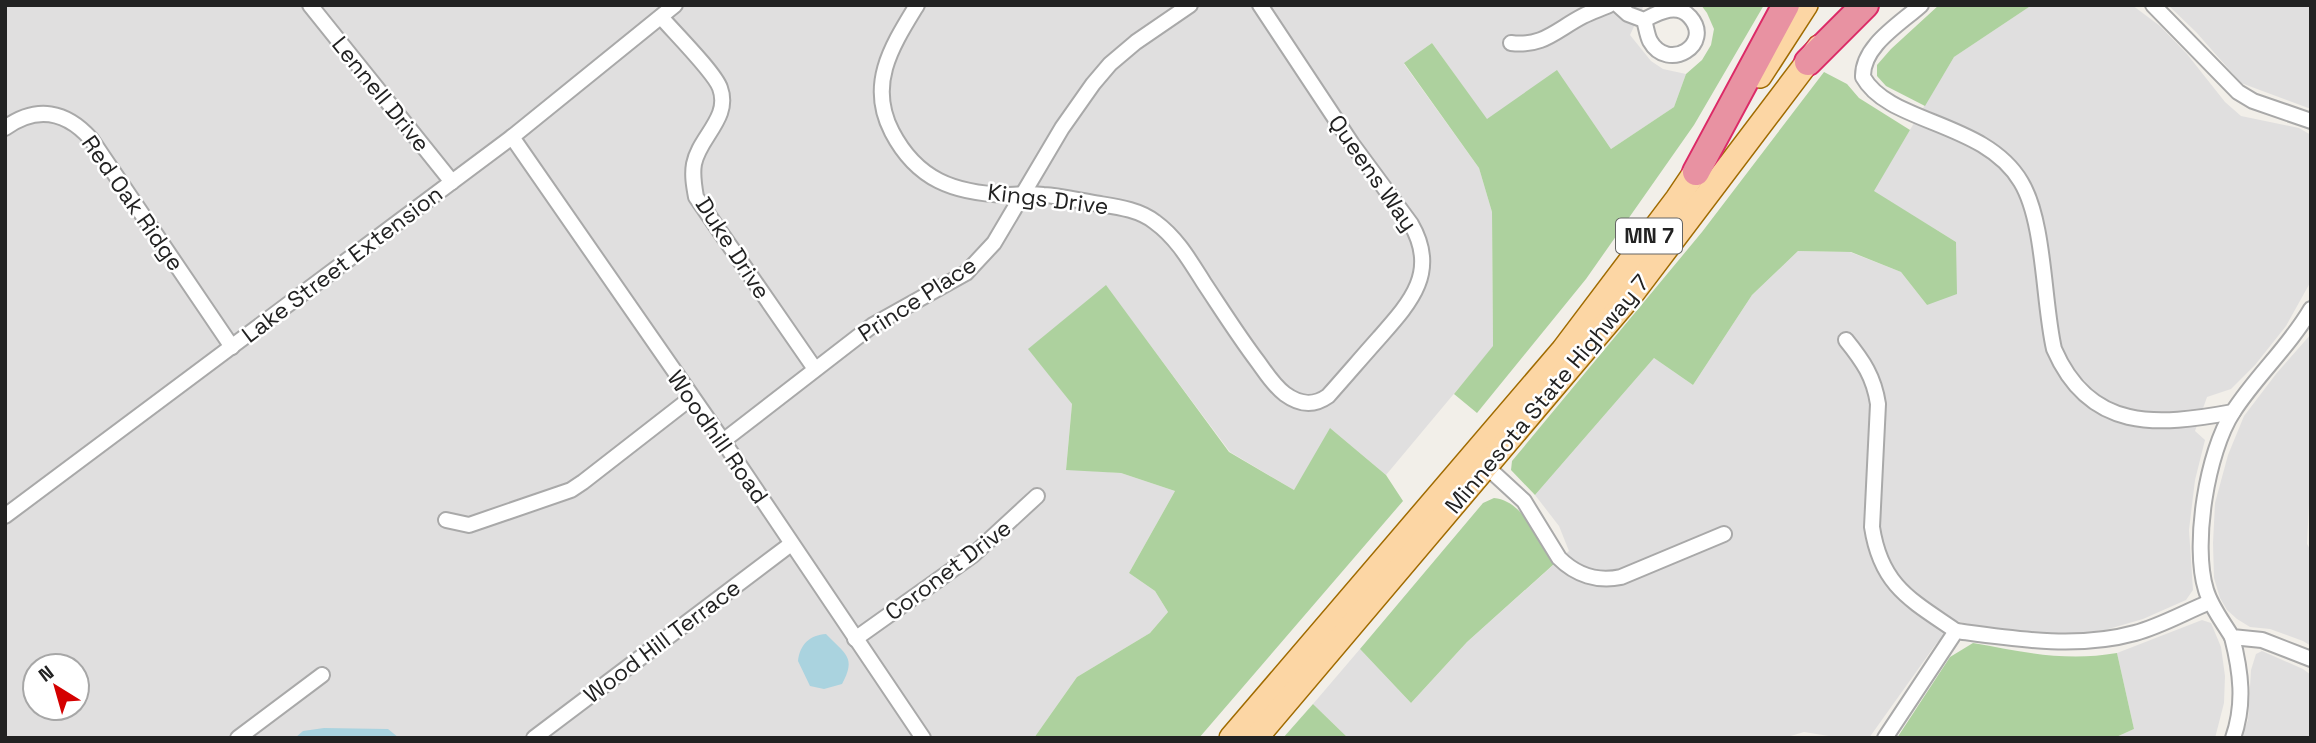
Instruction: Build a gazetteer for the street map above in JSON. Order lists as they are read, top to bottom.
{
  "streets": {
    "main road": ["MN 7", "Minnesota State Highway 7"],
    "street": [
      "Lennell Drive",
      "Queens Way",
      "Kings Drive",
      "Red Oak Ridge",
      "Duke Drive",
      "Lake Street Extension",
      "Prince Place",
      "Woodhill Road",
      "Coronet Drive",
      "Wood Hill Terrace"
    ]
  },
  "crossings": [
    ["Lennell Drive", "Lake Street Extension"],
    ["Queens Way", "Kings Drive"],
    ["Kings Drive", "Prince Place"],
    ["Red Oak Ridge", "Lake Street Extension"],
    ["Duke Drive", "Lake Street Extension"],
    ["Duke Drive", "Prince Place"],
    ["Lake Street Extension", "Woodhill Road"],
    ["Prince Place", "Woodhill Road"],
    ["Woodhill Road", "Coronet Drive"],
    ["Woodhill Road", "Wood Hill Terrace"]
  ],
  "north": "top left"
}
